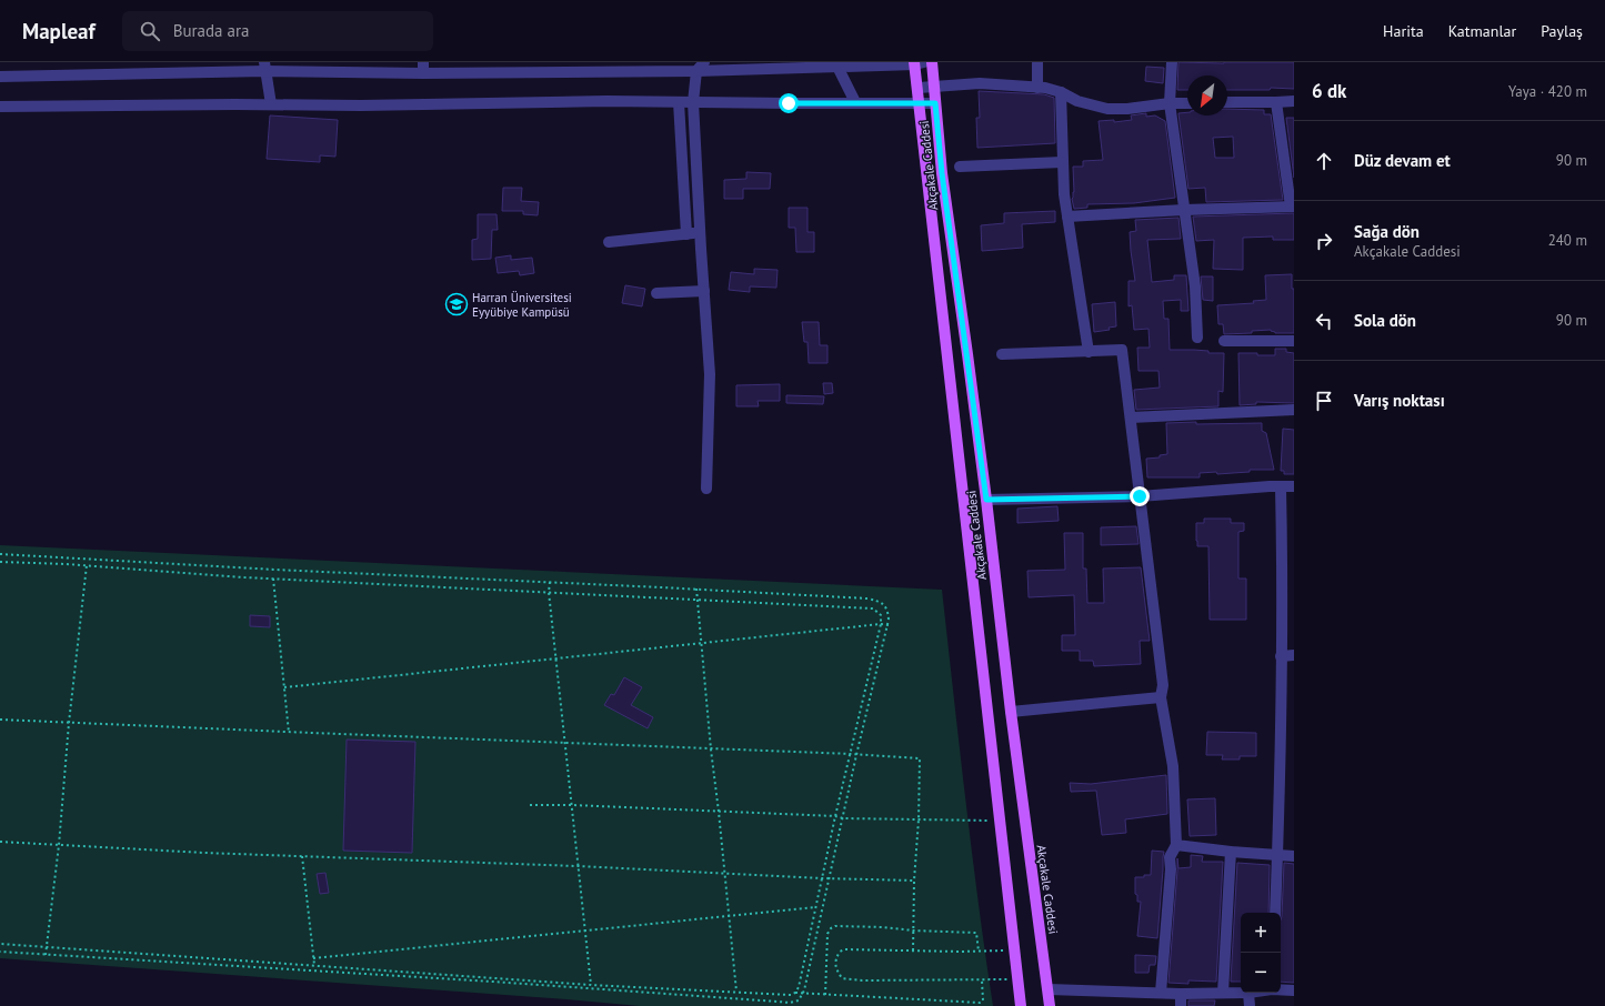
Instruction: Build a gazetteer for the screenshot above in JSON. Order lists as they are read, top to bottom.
{
  "streets": {
    "main road": ["Akçakale Caddesi"]
  },
  "places": {
    "school or university": ["Harran Üniversitesi Eyyübiye Kampüsü"]
  },
  "north": "bottom left",
  "page": {
    "header": "Mapleaf",
    "search": "Burada ara",
    "nav": ["Harita", "Katmanlar", "Paylaş"],
    "heading": ["6 dk", "Yaya · 420 m"],
    "list": [
      ["Düz devam et", "90 m"],
      ["Sağa dön", "Akçakale Caddesi", "240 m"],
      ["Sola dön", "90 m"],
      "Varış noktası"
    ],
    "map_buttons": ["+", "−"]
  }
}
